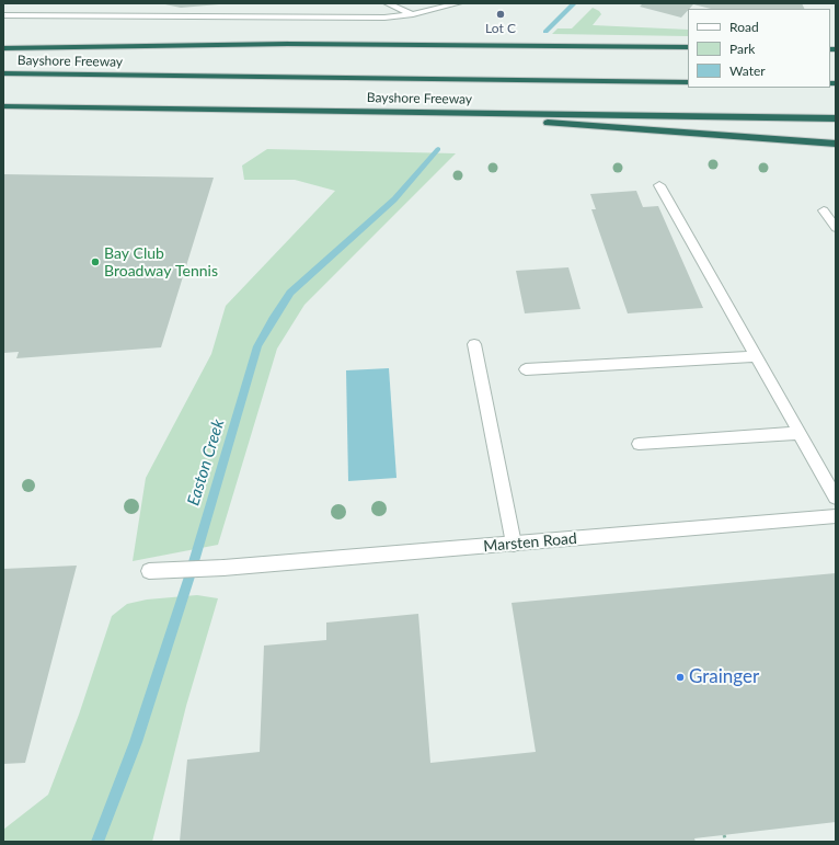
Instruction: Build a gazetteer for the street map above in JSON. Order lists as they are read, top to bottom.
{
  "streets": {
    "highway": ["Bayshore Freeway"],
    "street": ["Marsten Road"]
  },
  "water": ["Easton Creek"],
  "places": ["Lot C", "Bay Club Broadway Tennis", "Grainger"],
  "legend": ["Road", "Park", "Water"]
}
